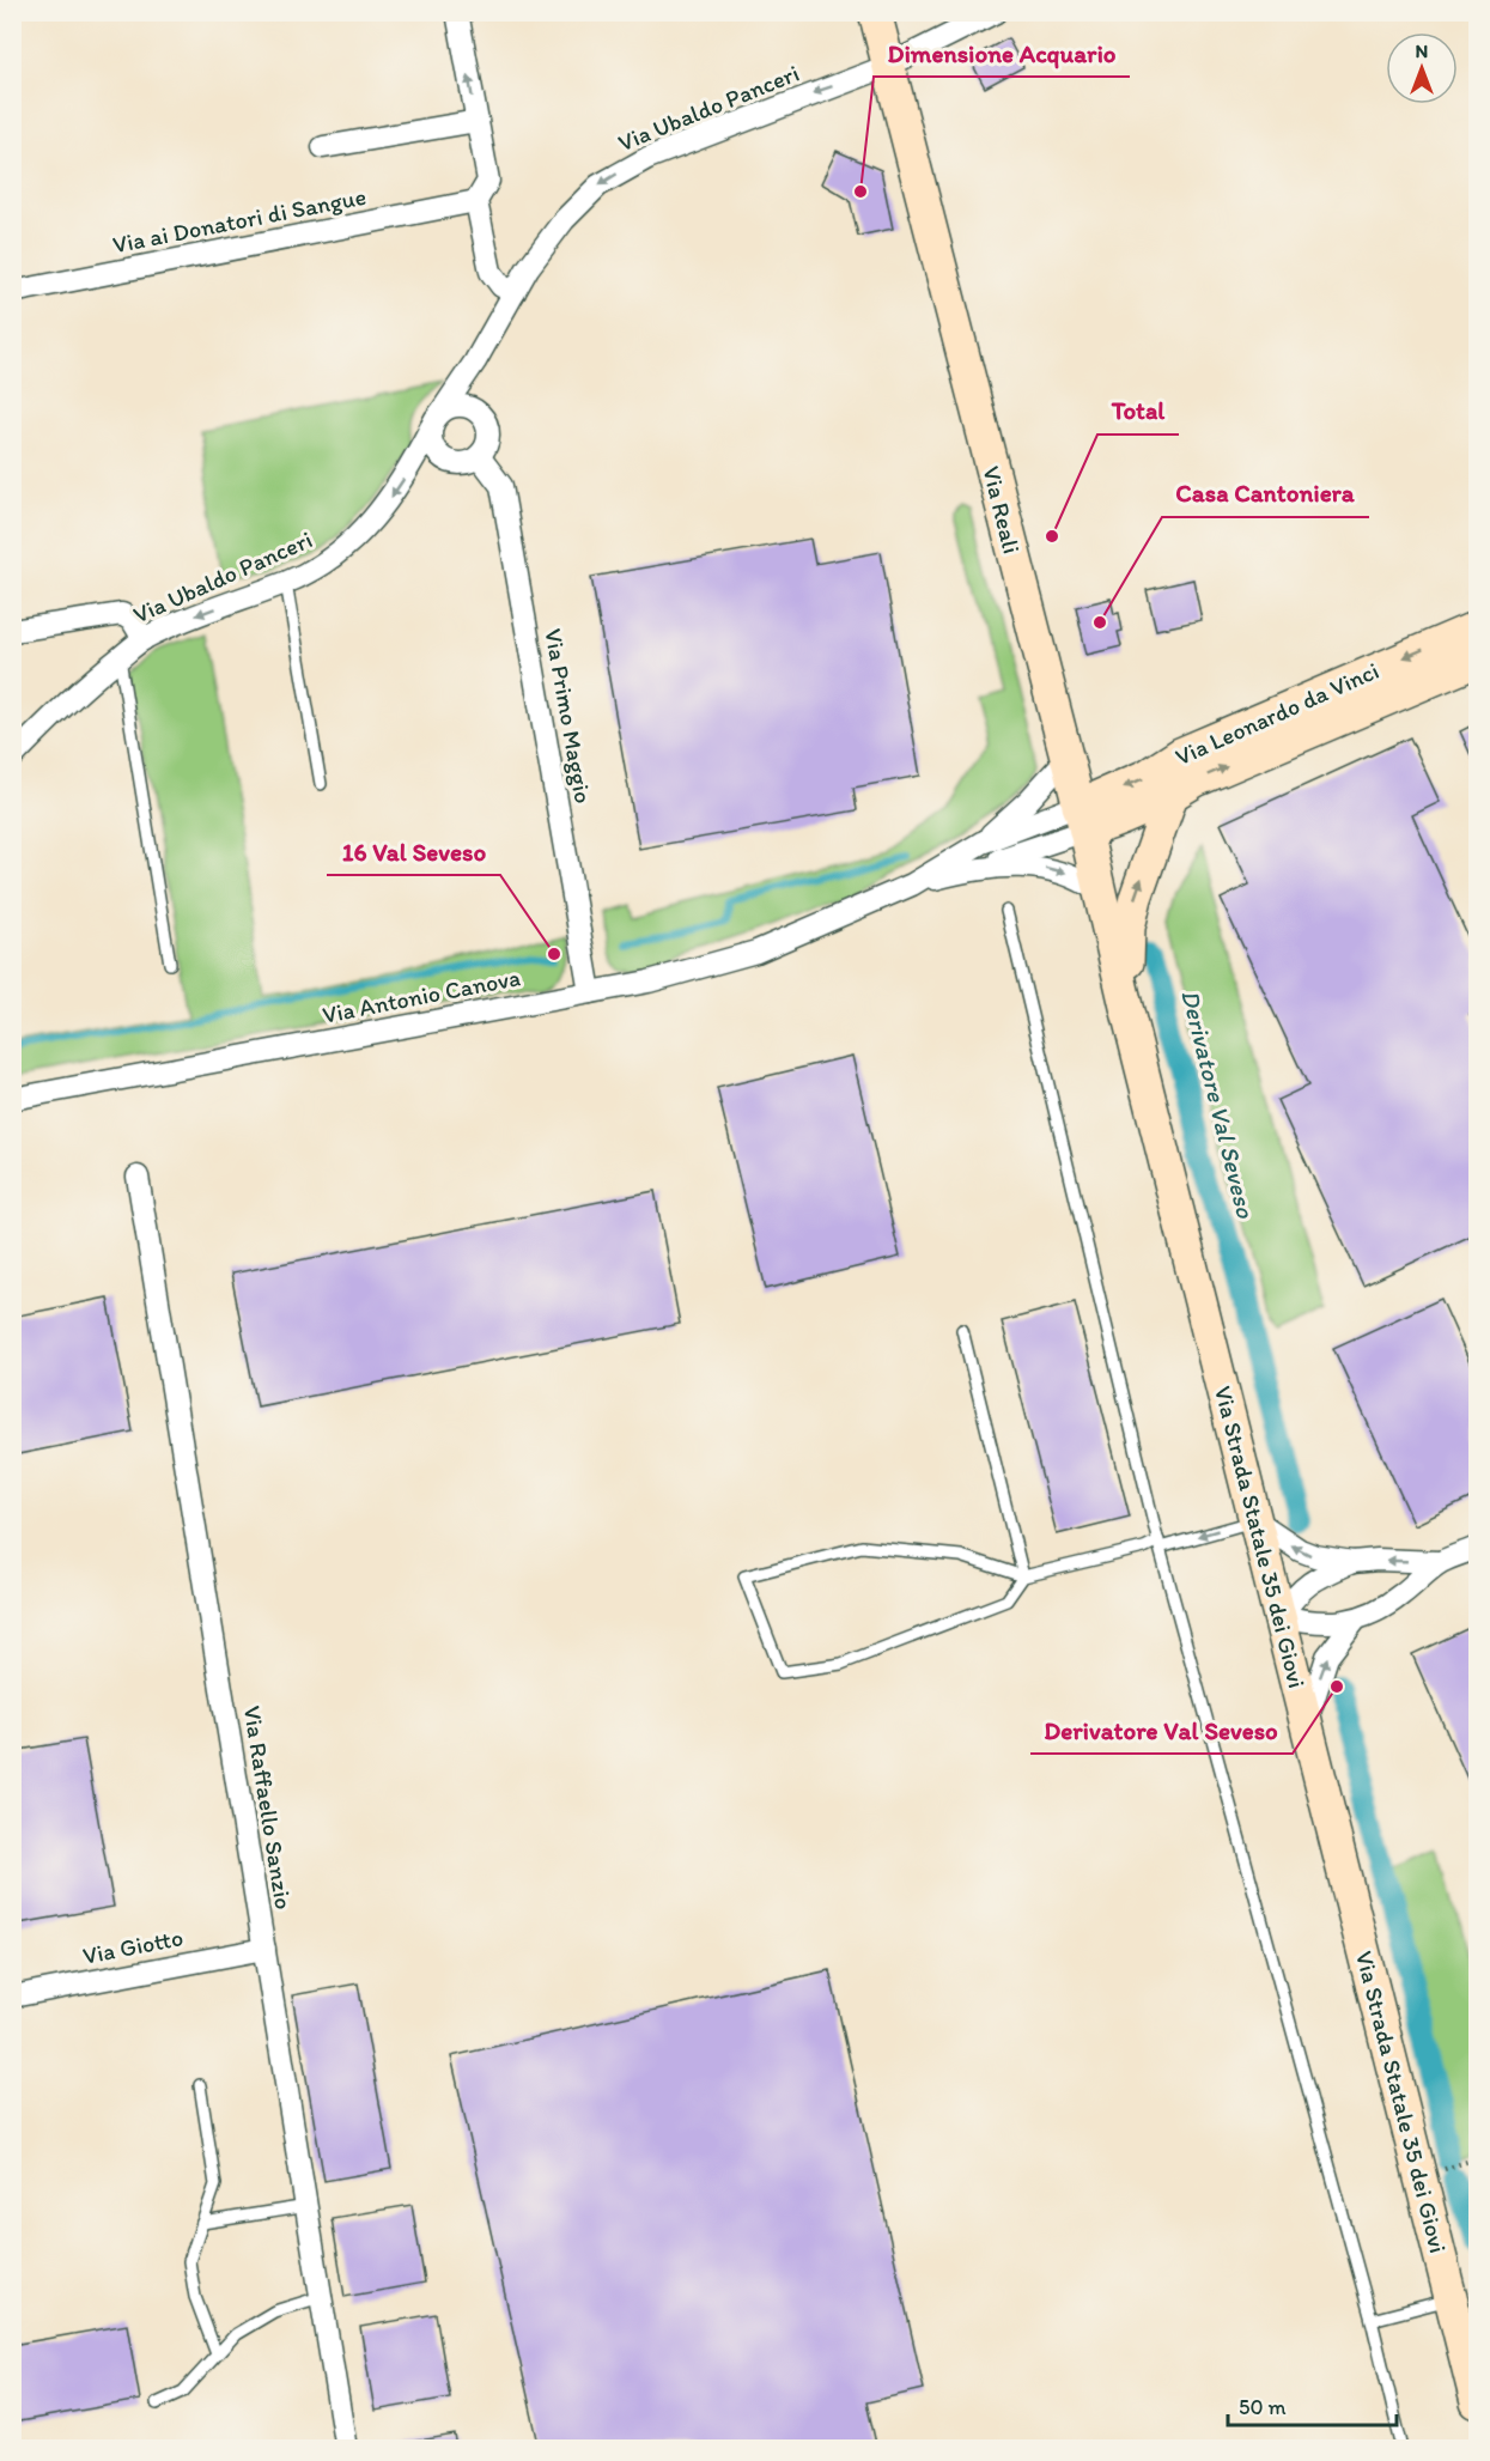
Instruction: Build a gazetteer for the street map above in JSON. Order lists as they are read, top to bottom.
{
  "streets": {
    "main road": ["Via Reali", "Via Leonardo da Vinci", "Via Strada Statale 35 dei Giovi"],
    "street": [
      "Via Ubaldo Panceri",
      "Via ai Donatori di Sangue",
      "Via Primo Maggio",
      "Via Antonio Canova",
      "Via Raffaello Sanzio",
      "Via Giotto"
    ]
  },
  "crossings": [
    ["Via Ubaldo Panceri", "Via Reali"],
    ["Via Ubaldo Panceri", "Via Primo Maggio"],
    ["Via Reali", "Via Leonardo da Vinci"],
    ["Via Reali", "Via Antonio Canova"],
    ["Via Reali", "Via Strada Statale 35 dei Giovi"],
    ["Via Leonardo da Vinci", "Via Antonio Canova"],
    ["Via Primo Maggio", "Via Antonio Canova"],
    ["Via Raffaello Sanzio", "Via Giotto"]
  ],
  "one_way": ["Via Ubaldo Panceri"],
  "water": ["Derivatore Val Seveso"],
  "places": [
    "Dimensione Acquario",
    "Total",
    "Casa Cantoniera",
    "16 Val Seveso",
    "Derivatore Val Seveso"
  ],
  "scale_bar": "50 m",
  "north": "top"
}
